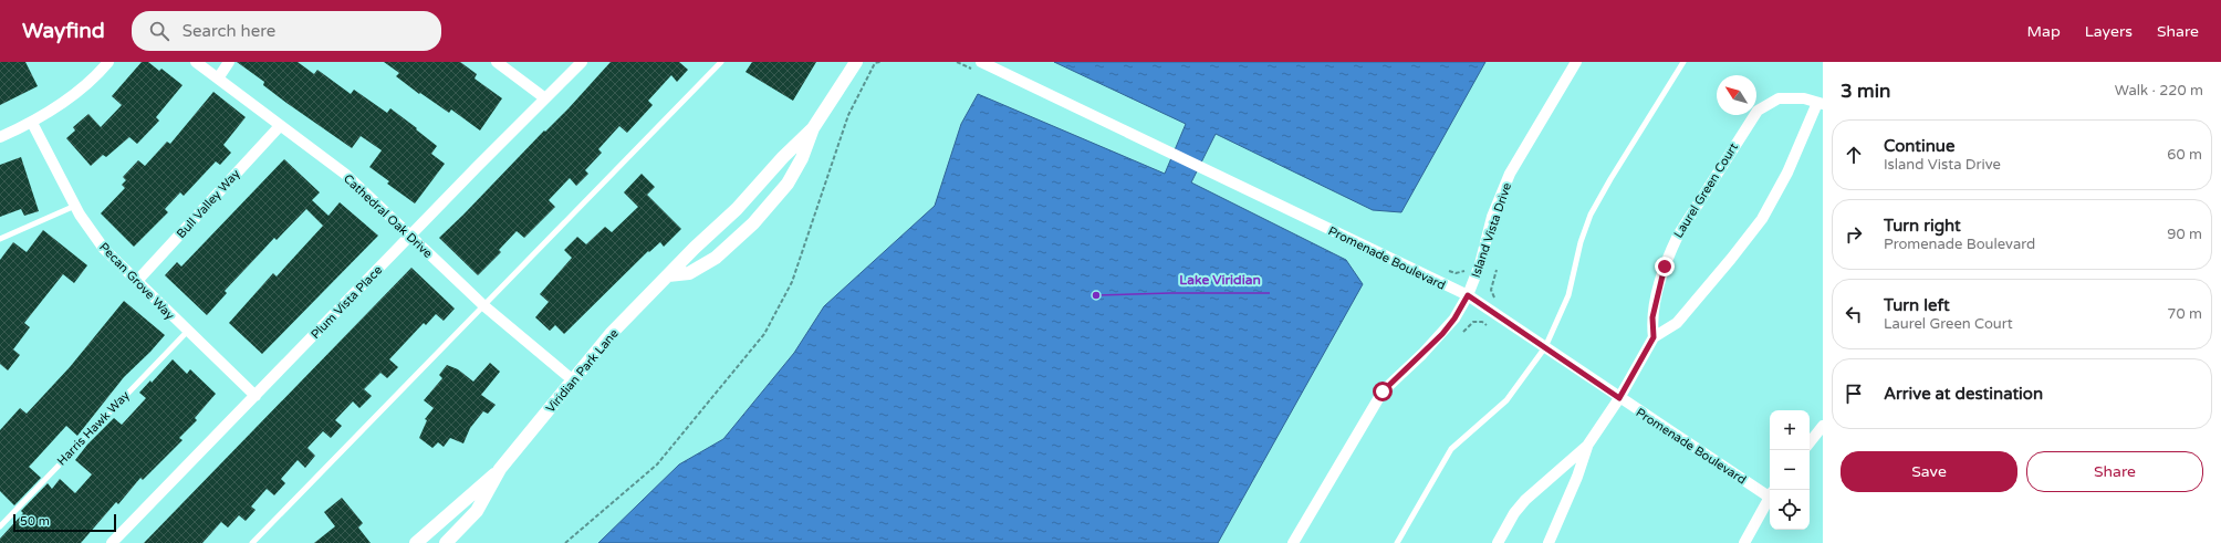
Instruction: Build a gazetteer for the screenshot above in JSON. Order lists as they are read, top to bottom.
{
  "streets": {
    "street": [
      "Laurel Green Court",
      "Bull Valley Way",
      "Cathedral Oak Drive",
      "Island Vista Drive",
      "Promenade Boulevard",
      "Pecan Grove Way",
      "Plum Vista Place",
      "Viridian Park Lane"
    ],
    "lane": ["Harris Hawk Way"]
  },
  "crossings": [
    ["Laurel Green Court", "Promenade Boulevard"],
    ["Bull Valley Way", "Cathedral Oak Drive"],
    ["Bull Valley Way", "Pecan Grove Way"],
    ["Cathedral Oak Drive", "Plum Vista Place"],
    ["Cathedral Oak Drive", "Viridian Park Lane"],
    ["Island Vista Drive", "Promenade Boulevard"],
    ["Pecan Grove Way", "Plum Vista Place"],
    ["Pecan Grove Way", "Harris Hawk Way"]
  ],
  "places": ["Lake Viridian"],
  "scale_bar": "50 m",
  "north": "top left",
  "page": {
    "header": "Wayfind",
    "search": "Search here",
    "nav": ["Map", "Layers", "Share"],
    "heading": ["3 min", "Walk · 220 m"],
    "list": [
      ["Continue", "Island Vista Drive", "60 m"],
      ["Turn right", "Promenade Boulevard", "90 m"],
      ["Turn left", "Laurel Green Court", "70 m"],
      "Arrive at destination"
    ],
    "map_buttons": ["+", "−"],
    "buttons": ["Save", "Share"],
    "scale": "50 m"
  }
}
